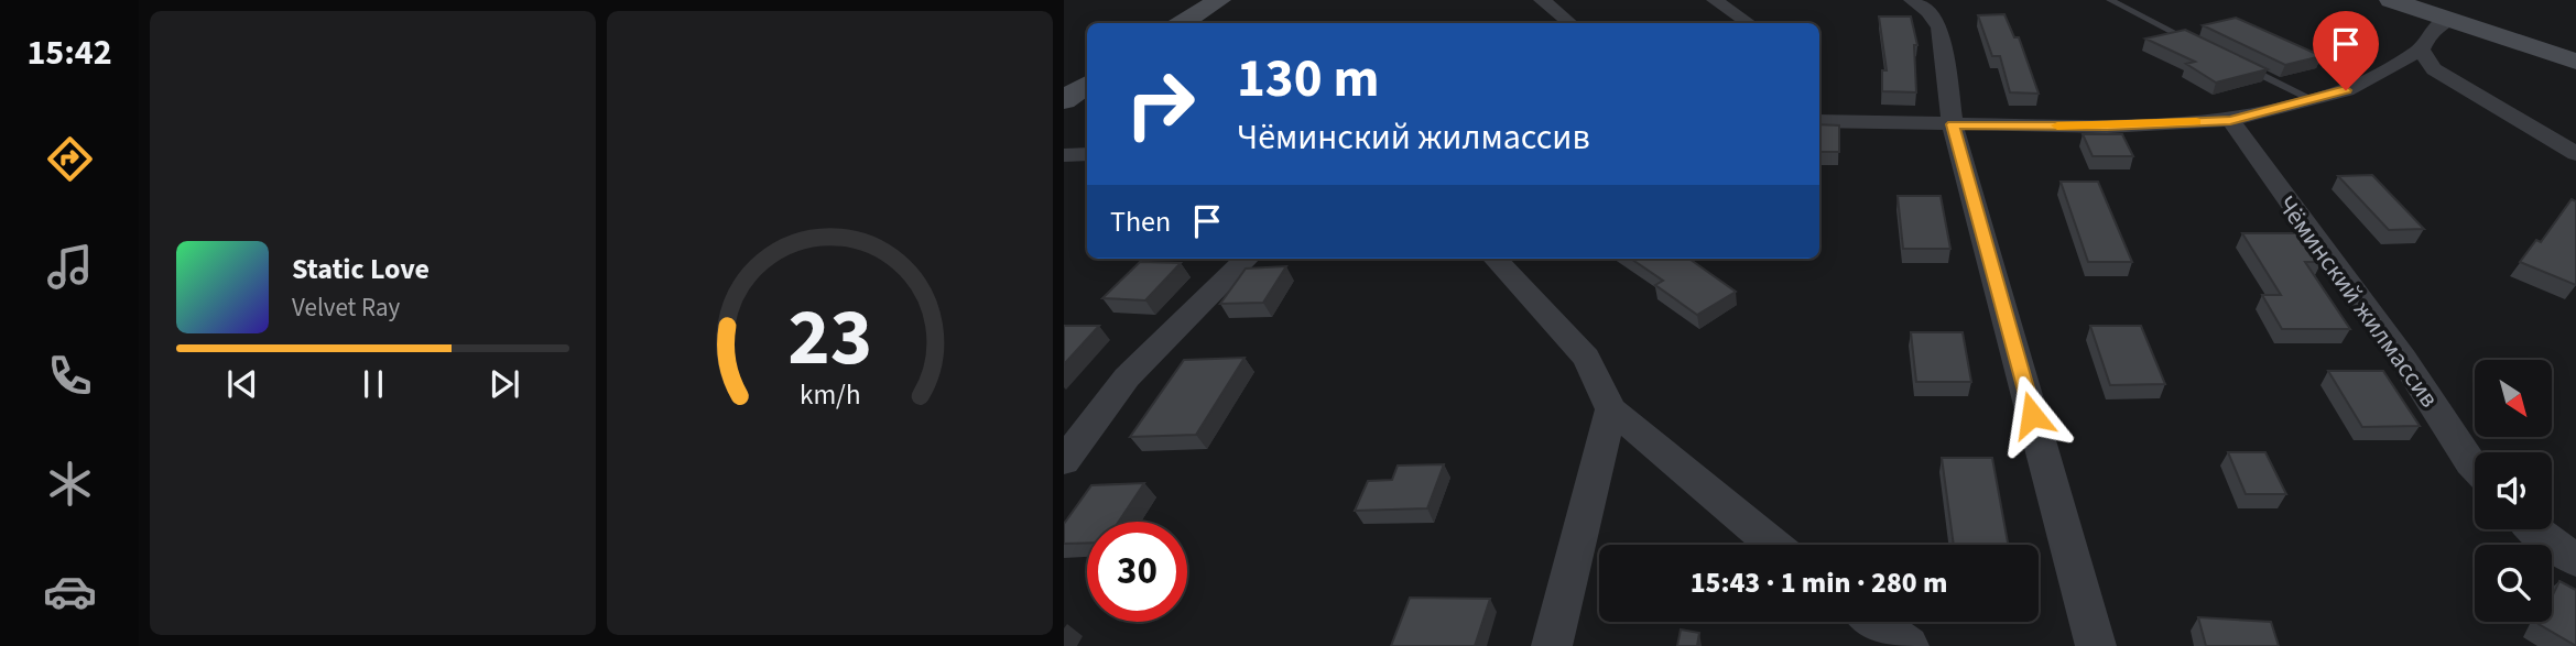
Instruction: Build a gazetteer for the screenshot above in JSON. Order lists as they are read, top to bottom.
{
  "streets": {
    "street": ["Чёминский жилмассив"]
  },
  "north": "bottom right",
  "page": {
    "tabs": "15:42",
    "turn": ["130 m", "Чёминский жилмассив"],
    "then": "Then",
    "song": ["Static Love", "Velvet Ray"],
    "limit": "30",
    "trip": "15:43 · 1 min · 280 m",
    "gauge": ["23", "km/h"]
  }
}
